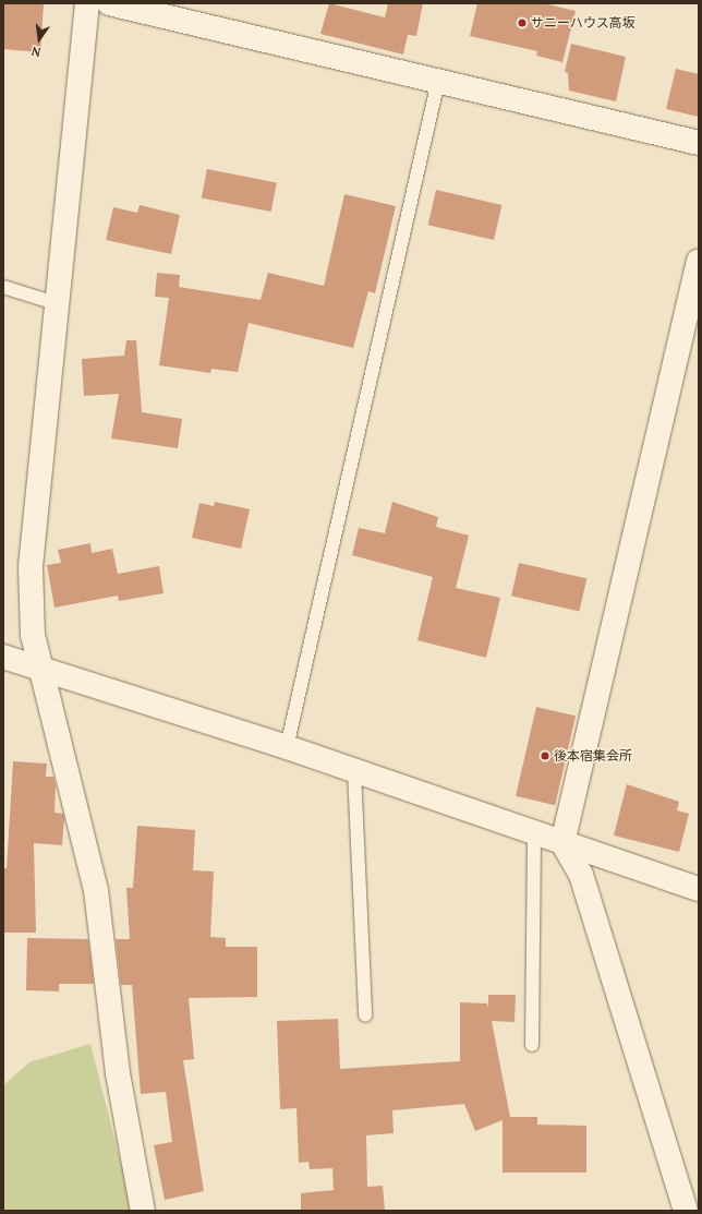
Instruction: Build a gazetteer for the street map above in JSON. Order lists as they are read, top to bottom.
{
  "places": ["サニーハウス高坂", "後本宿集会所"],
  "north": "bottom"
}
